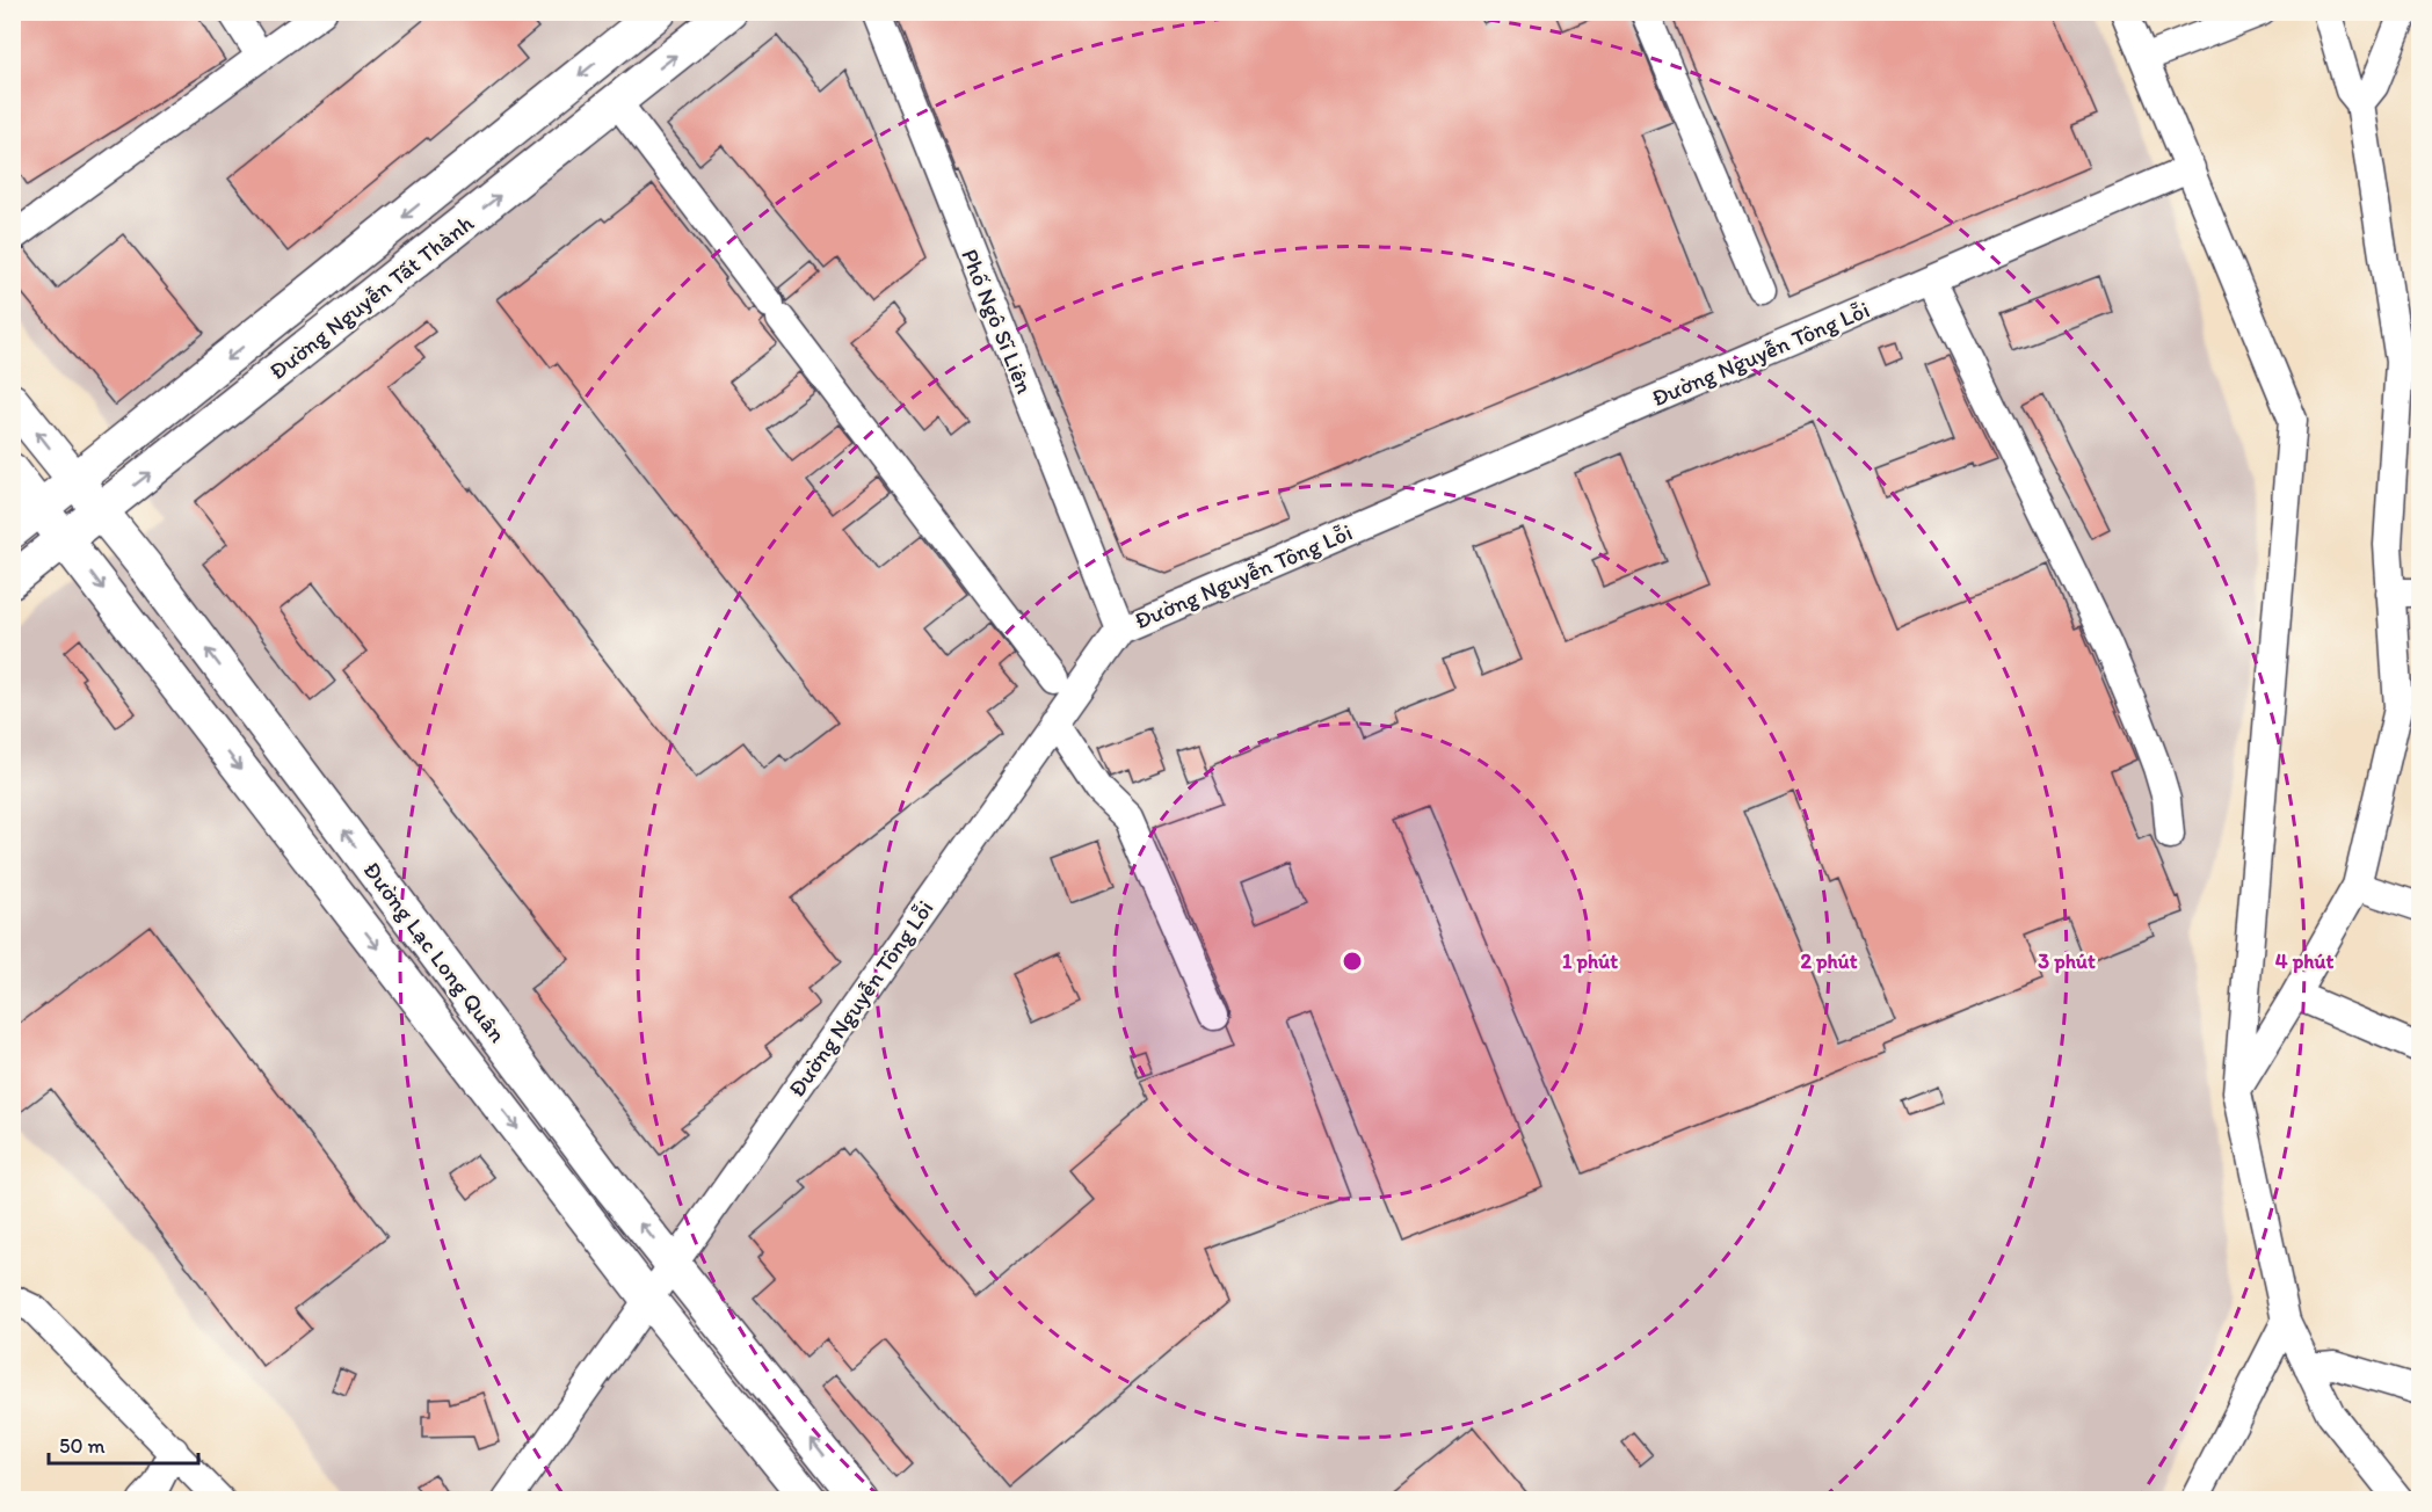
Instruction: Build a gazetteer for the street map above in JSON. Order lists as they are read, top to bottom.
{
  "streets": {
    "main road": ["Đường Nguyễn Tất Thành", "Đường Lạc Long Quân"],
    "street": ["Phố Ngô Sĩ Liên", "Đường Nguyễn Tông Lỗi"]
  },
  "crossings": [
    ["Đường Nguyễn Tất Thành", "Đường Lạc Long Quân"],
    ["Phố Ngô Sĩ Liên", "Đường Nguyễn Tông Lỗi"],
    ["Đường Nguyễn Tông Lỗi", "Đường Lạc Long Quân"]
  ],
  "scale_bar": "50 m",
  "rings": [
    "1 phút",
    "2 phút",
    "3 phút",
    "4 phút"
  ]
}
